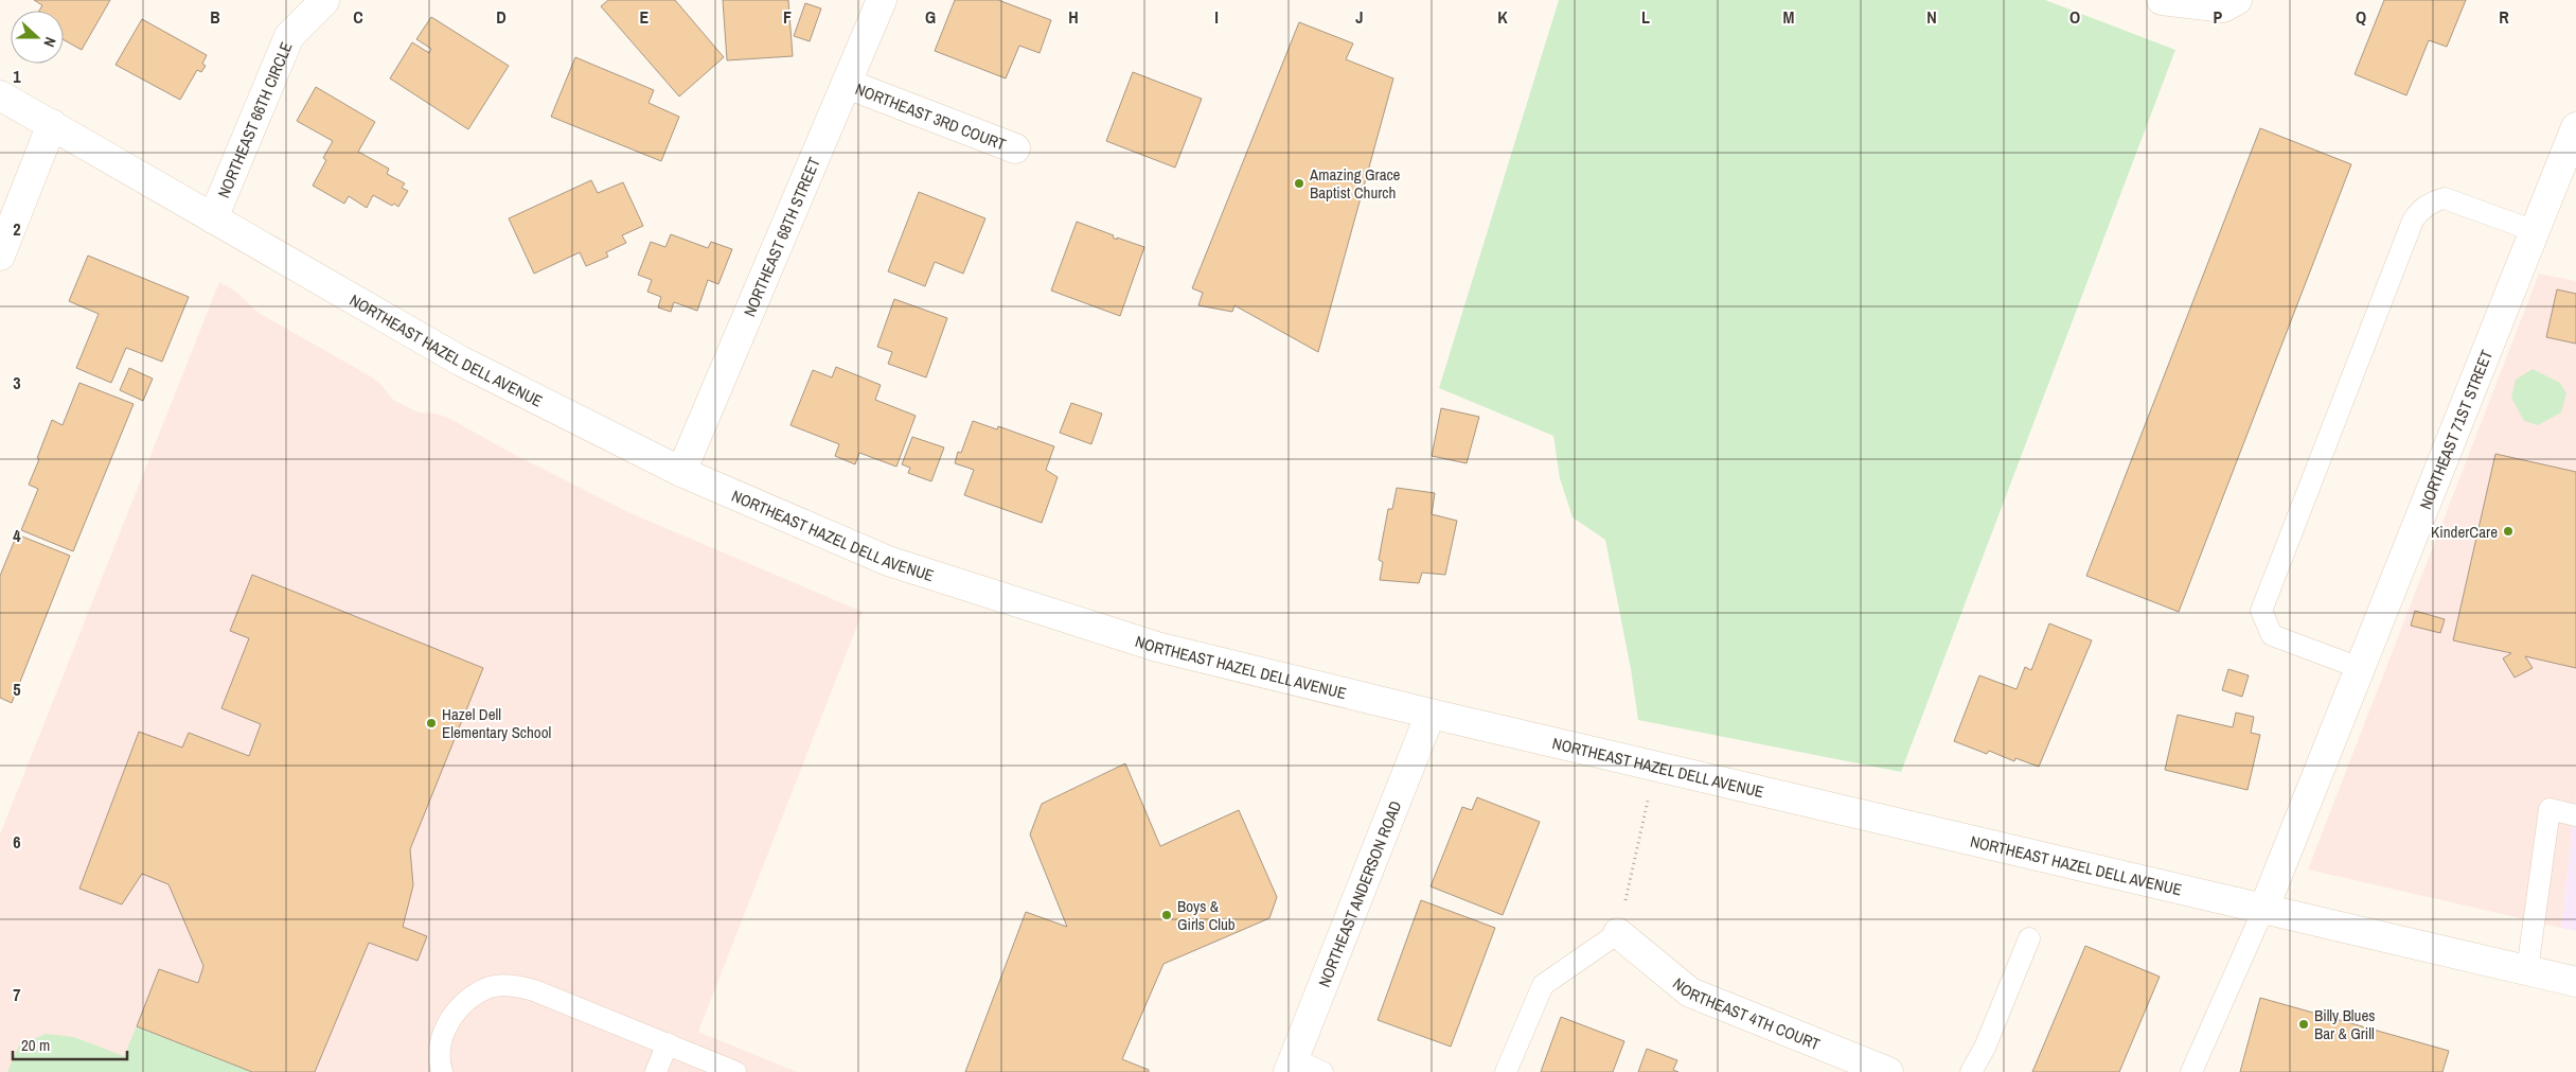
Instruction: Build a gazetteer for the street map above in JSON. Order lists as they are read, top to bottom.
{
  "streets": {
    "main road": [
      "NORTHEAST 3RD COURT",
      "NORTHEAST 66TH CIRCLE",
      "NORTHEAST 68TH STREET",
      "NORTHEAST HAZEL DELL AVENUE",
      "NORTHEAST 71ST STREET",
      "NORTHEAST ANDERSON ROAD",
      "NORTHEAST 4TH COURT"
    ]
  },
  "crossings": [
    ["NORTHEAST 3RD COURT", "NORTHEAST 68TH STREET"],
    ["NORTHEAST 66TH CIRCLE", "NORTHEAST HAZEL DELL AVENUE"],
    ["NORTHEAST 68TH STREET", "NORTHEAST HAZEL DELL AVENUE"],
    ["NORTHEAST HAZEL DELL AVENUE", "NORTHEAST 71ST STREET"],
    ["NORTHEAST HAZEL DELL AVENUE", "NORTHEAST ANDERSON ROAD"]
  ],
  "places": [
    "Amazing Grace Baptist Church",
    "KinderCare",
    "Hazel Dell Elementary School",
    "Boys & Girls Club",
    "Billy Blues Bar & Grill"
  ],
  "scale_bar": "20 m",
  "north": "right",
  "grid": {
    "columns": [
      "B",
      "C",
      "D",
      "E",
      "F",
      "G",
      "H",
      "I",
      "J",
      "K",
      "L",
      "M",
      "N",
      "O",
      "P",
      "Q",
      "R"
    ],
    "rows": [
      "1",
      "2",
      "3",
      "4",
      "5",
      "6",
      "7"
    ]
  }
}
